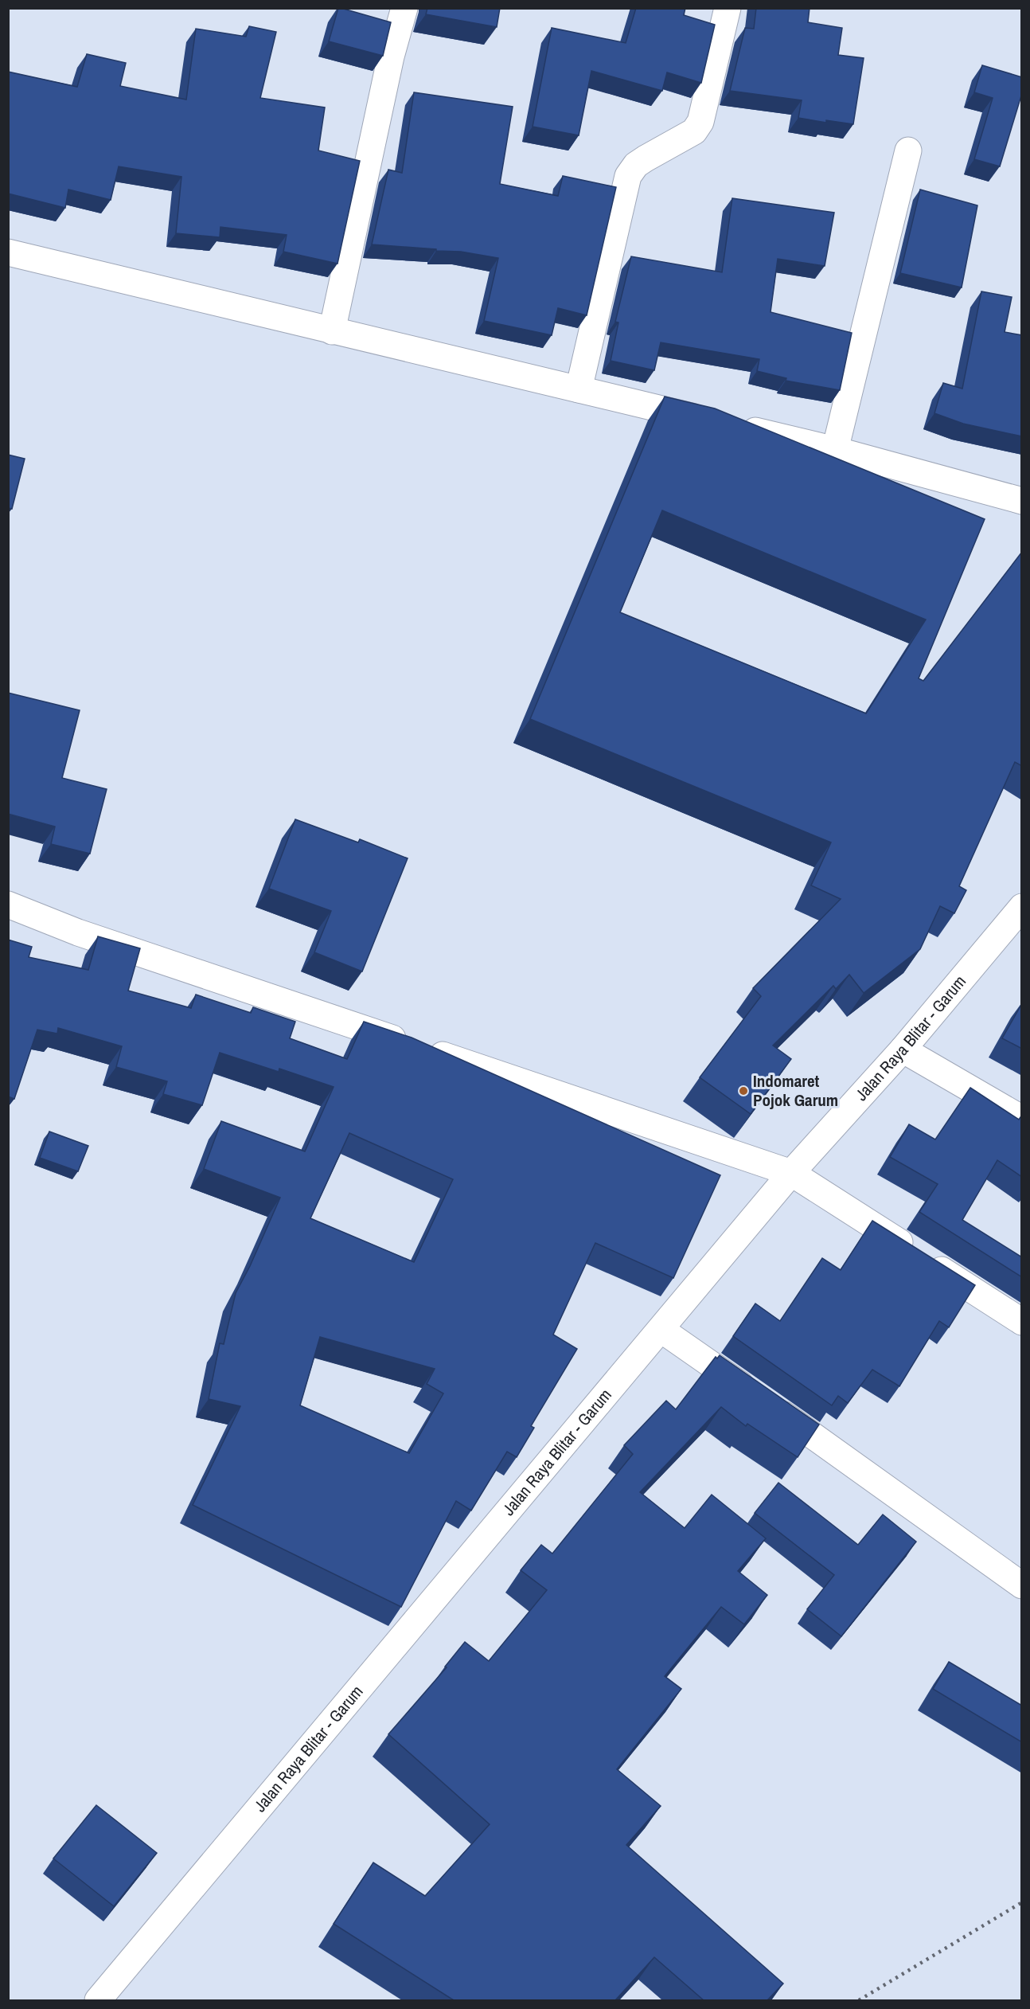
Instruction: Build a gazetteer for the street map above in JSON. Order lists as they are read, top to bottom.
{
  "streets": {
    "main road": ["Jalan Raya Blitar - Garum"]
  },
  "places": ["Indomaret Pojok Garum"]
}
